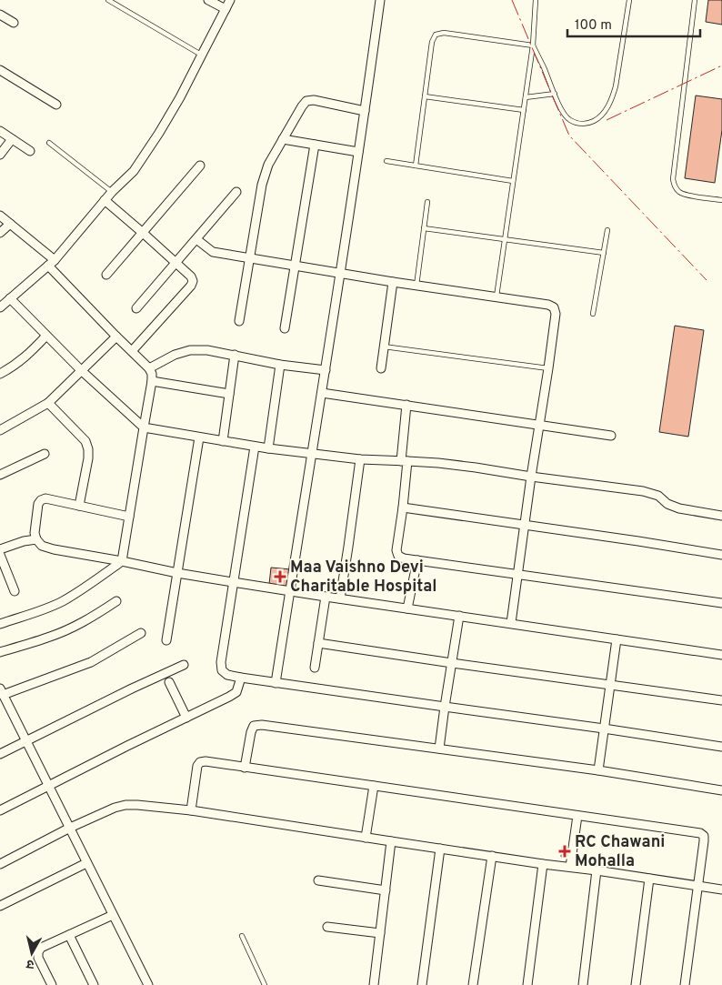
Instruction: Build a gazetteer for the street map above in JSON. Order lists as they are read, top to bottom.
{
  "places": {
    "health": ["Maa Vaishno Devi Charitable Hospital", "RC Chawani Mohalla"]
  },
  "scale_bar": "100 m",
  "north": "bottom"
}
